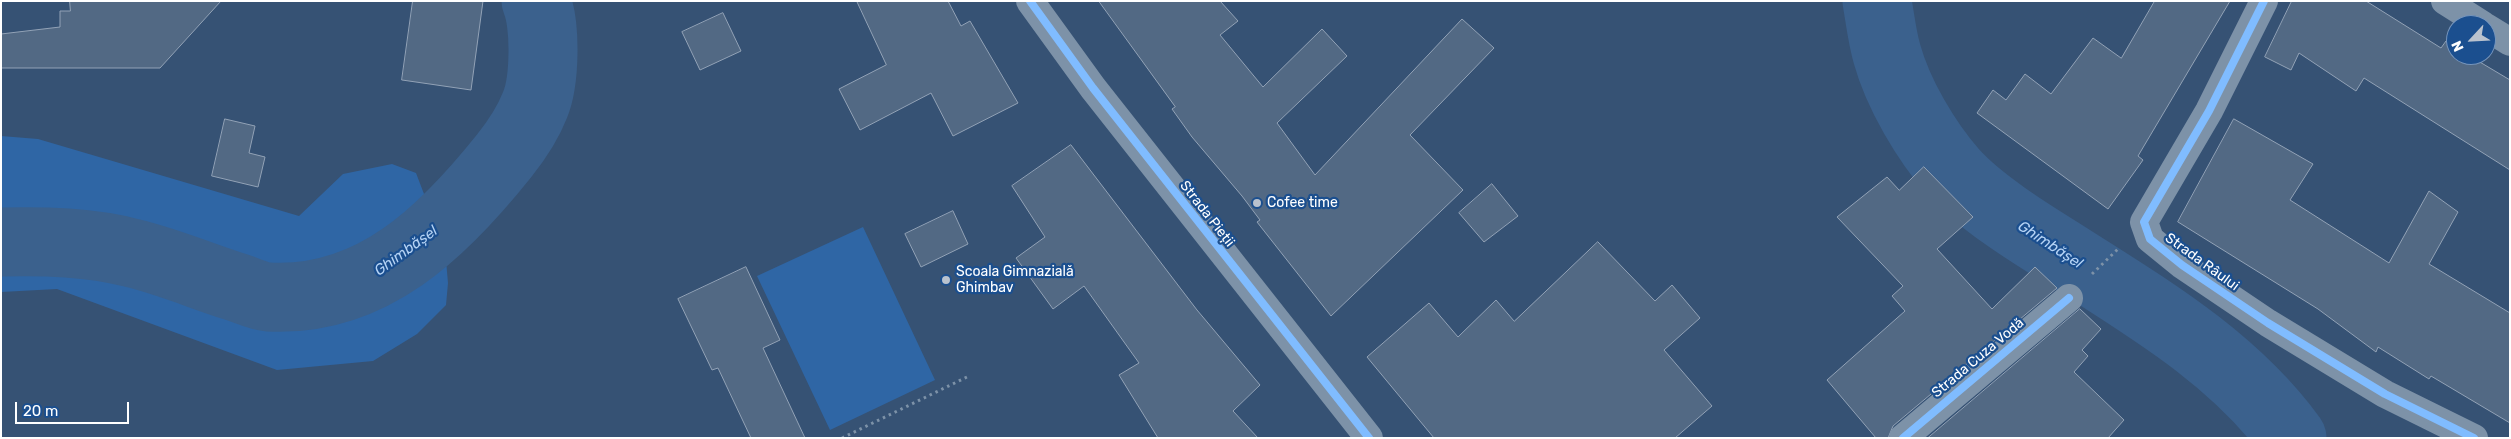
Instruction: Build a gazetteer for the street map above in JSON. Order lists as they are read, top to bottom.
{
  "streets": {
    "street": ["Strada Pieții", "Strada Râului", "Strada Cuza Vodă"]
  },
  "water": ["Ghimbășel"],
  "places": ["Cofee time", "Scoala Gimnazială Ghimbav"],
  "scale_bar": "20 m",
  "north": "bottom left"
}
